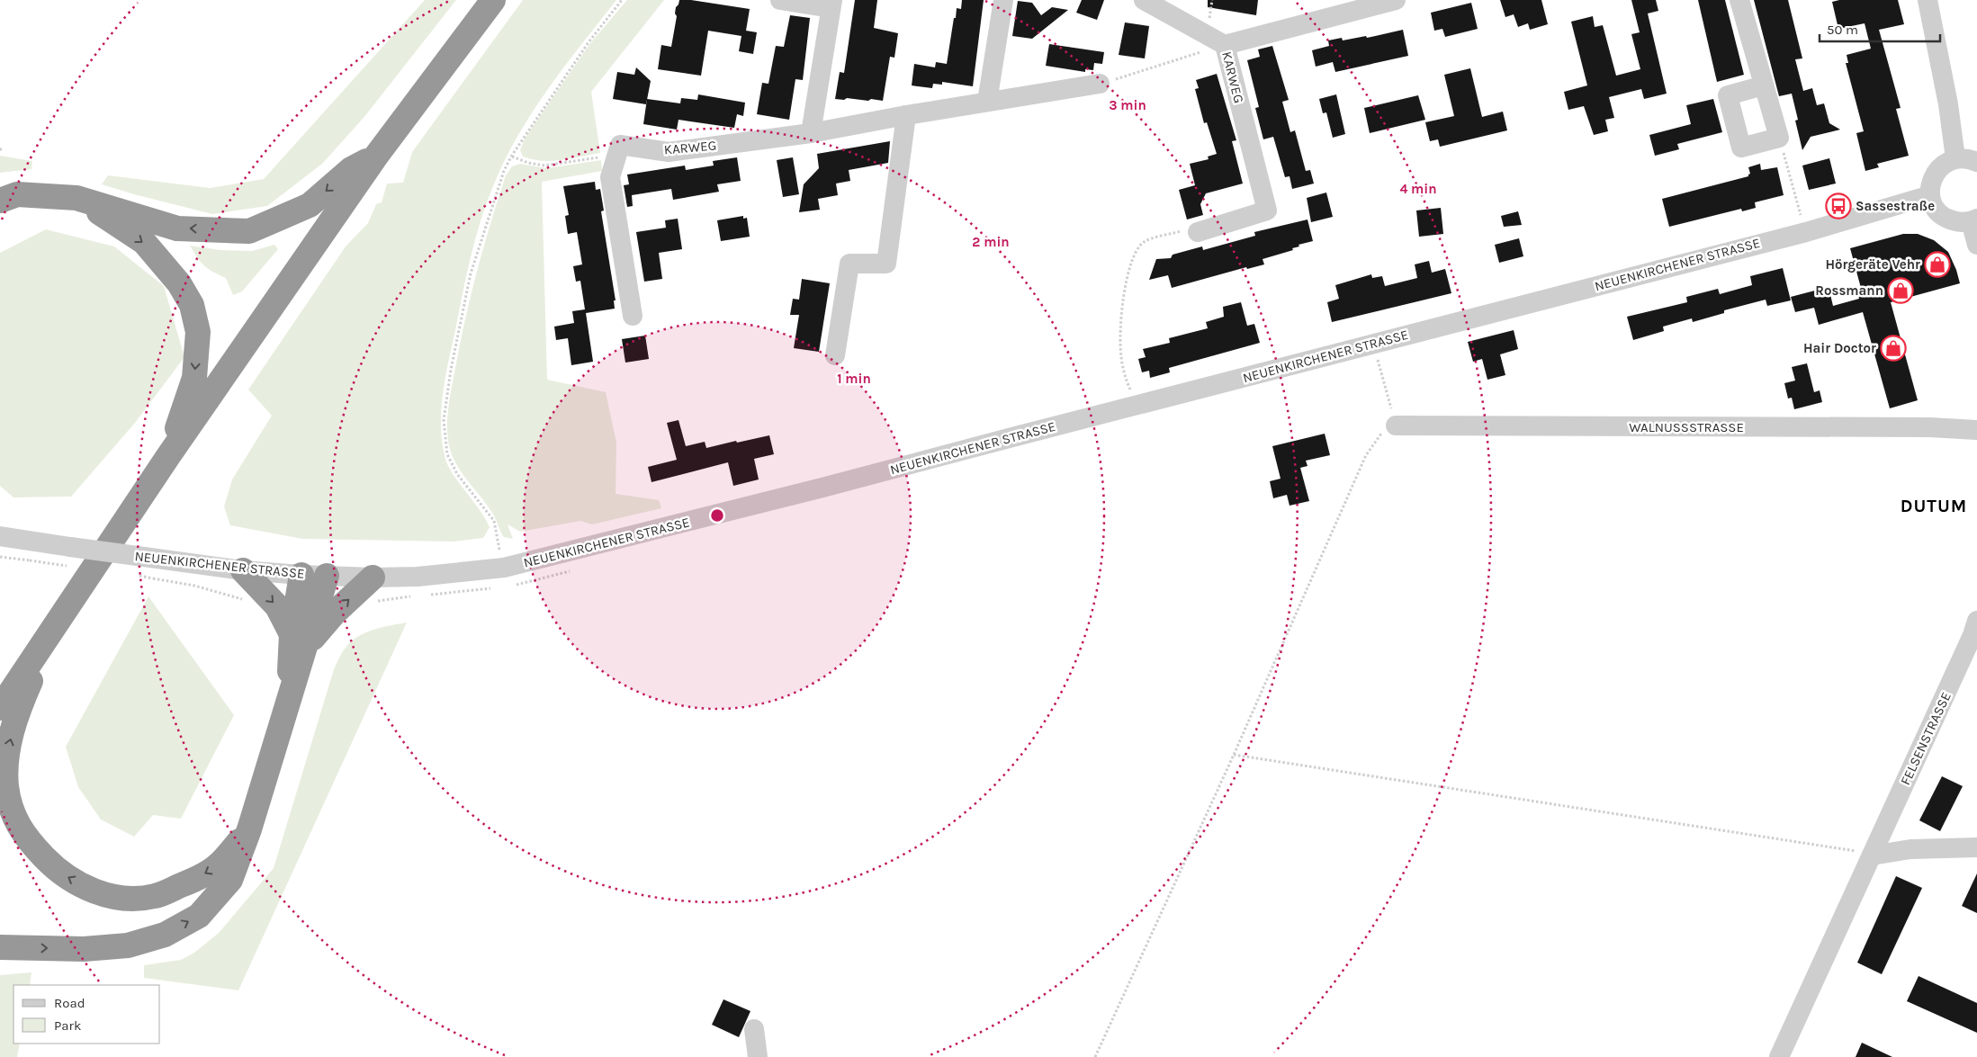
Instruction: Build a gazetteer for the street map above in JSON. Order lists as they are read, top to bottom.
{
  "streets": {
    "street": [
      "KARWEG",
      "NEUENKIRCHENER STRASSE",
      "WALNUSSSTRASSE",
      "FELSENSTRASSE"
    ]
  },
  "districts": ["DUTUM"],
  "places": {
    "bus stop": ["Sassestraße"],
    "shop": ["Hörgeräte Vehr", "Rossmann", "Hair Doctor"]
  },
  "legend": ["Road", "Park"],
  "scale_bar": "50 m",
  "rings": [
    "3 min",
    "4 min",
    "2 min",
    "1 min"
  ]
}
